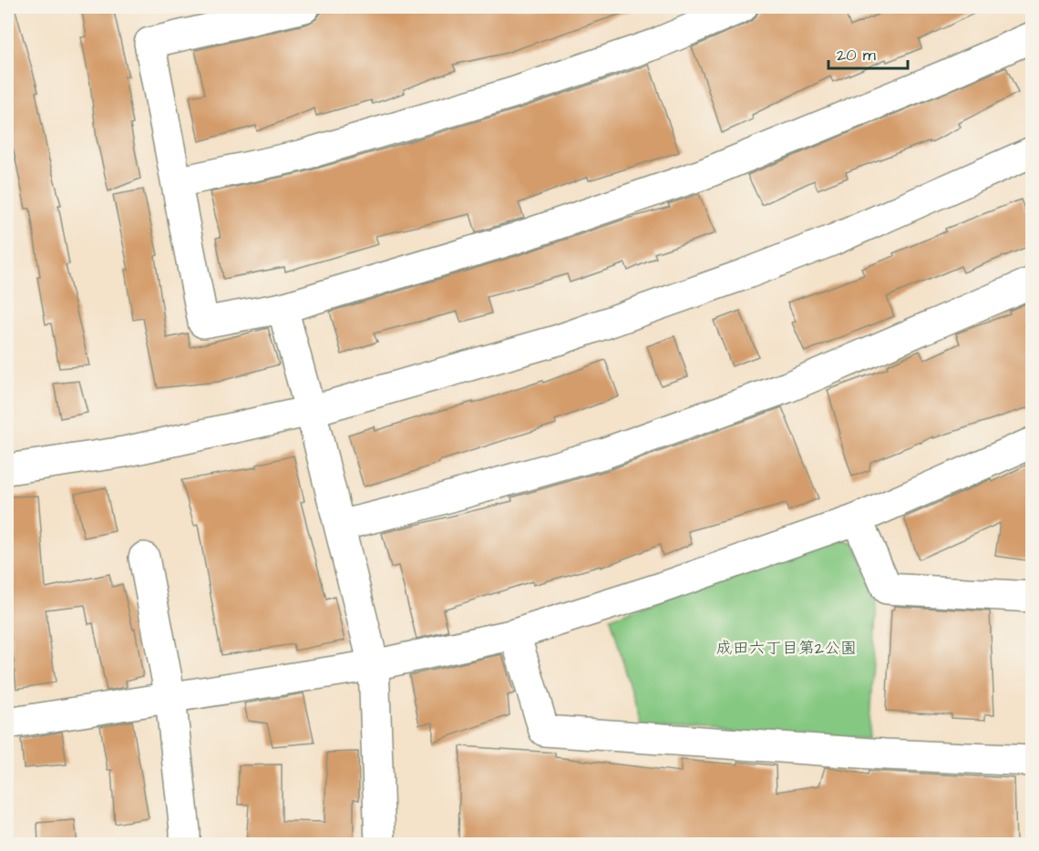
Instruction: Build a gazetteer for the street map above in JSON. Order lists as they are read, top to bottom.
{
  "parks": ["成田六丁目第2公園"],
  "scale_bar": "20 m"
}
